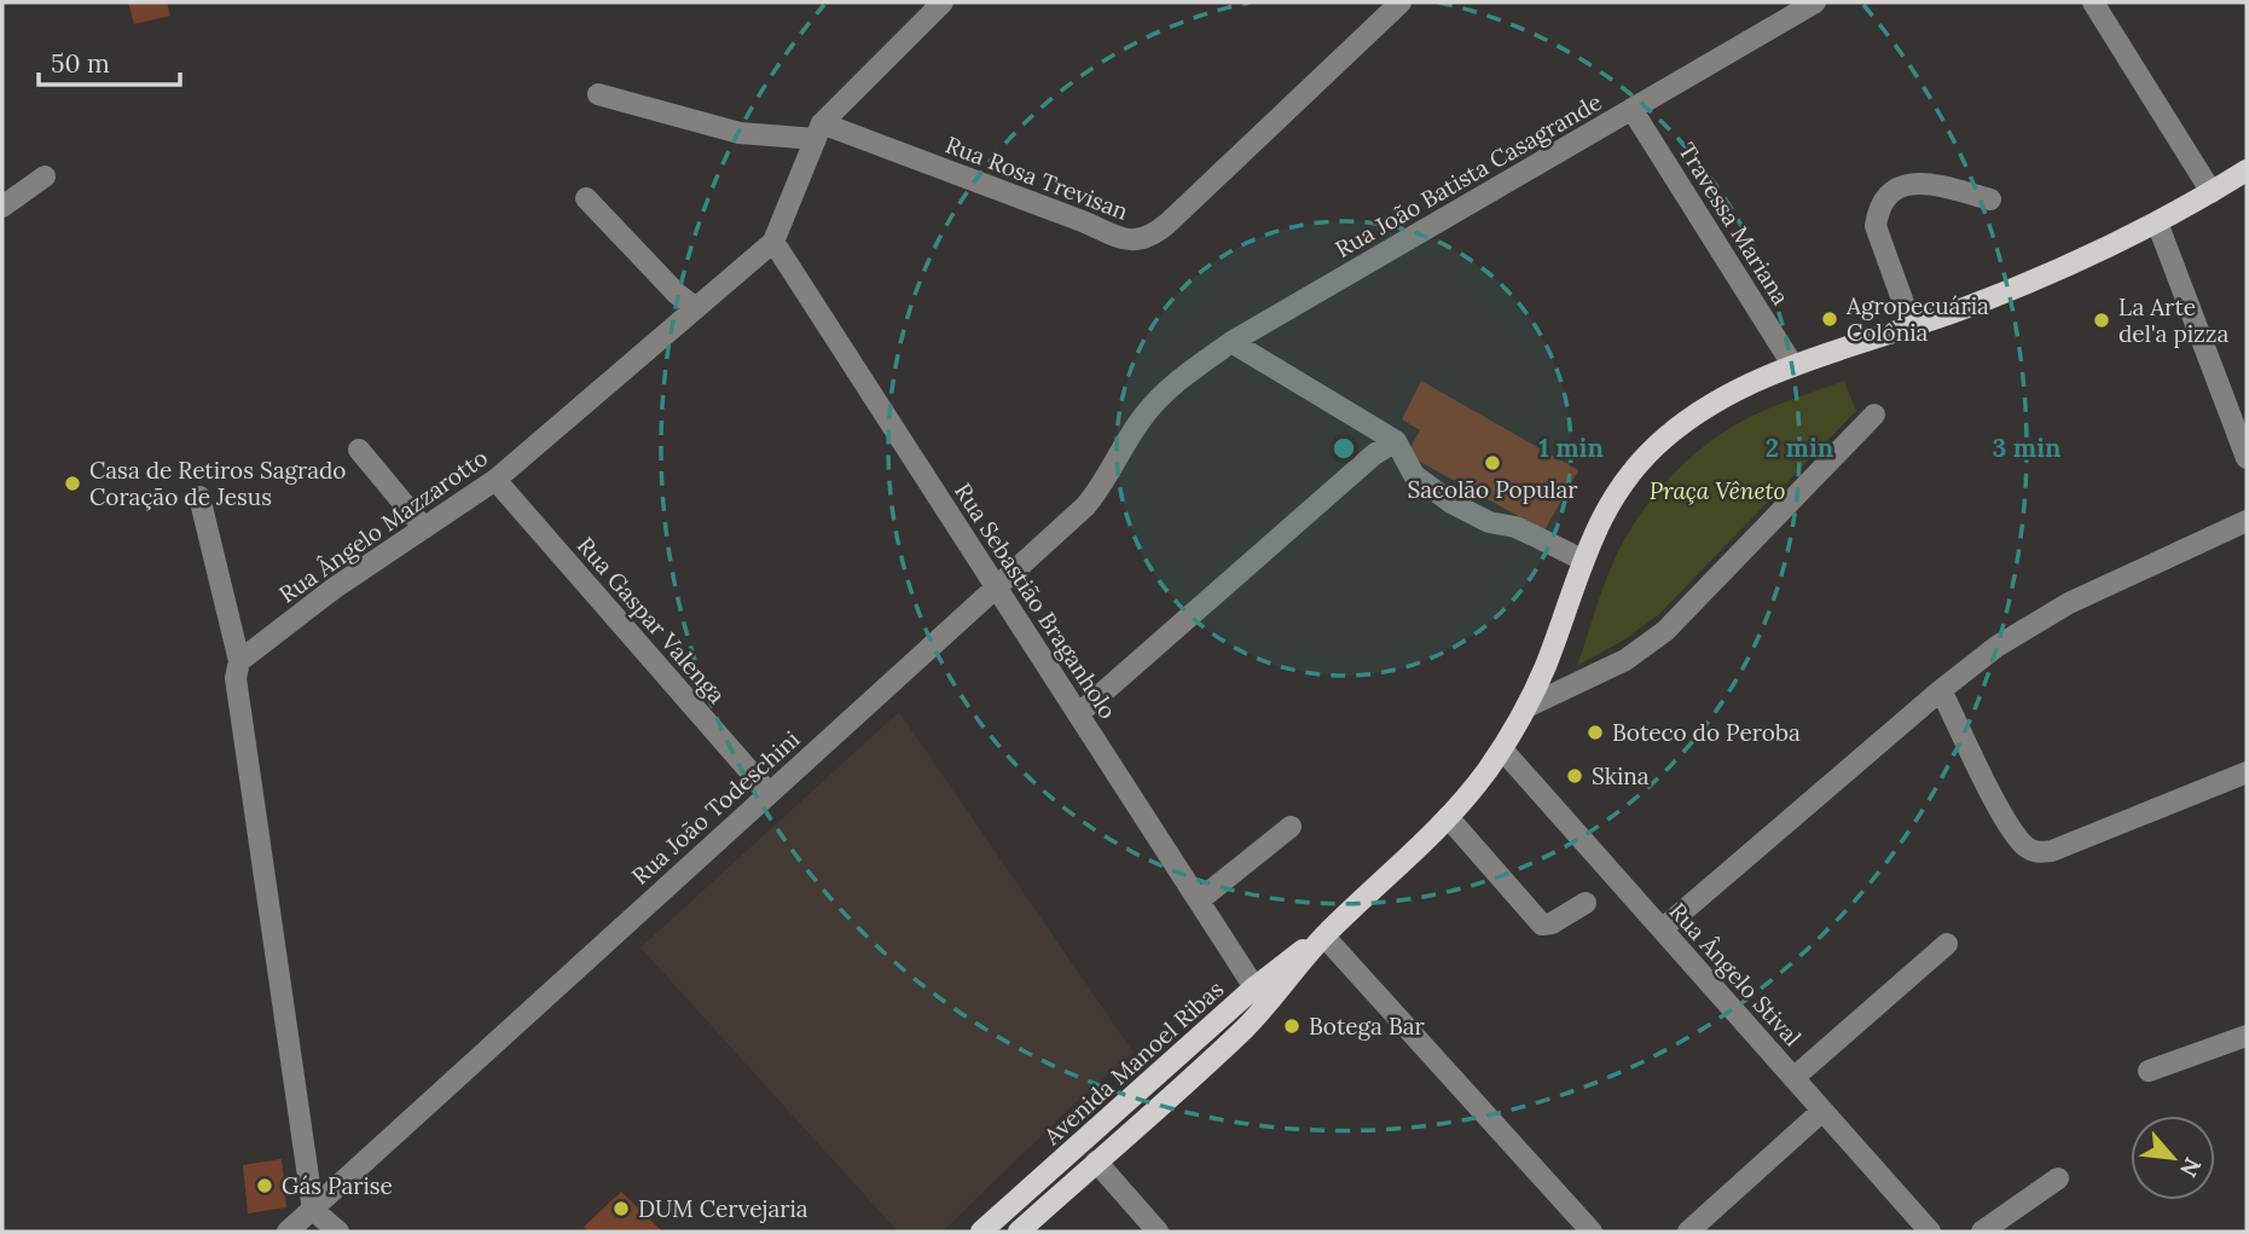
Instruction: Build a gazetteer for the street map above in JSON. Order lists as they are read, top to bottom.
{
  "streets": {
    "main road": ["Avenida Manoel Ribas"],
    "street": [
      "Rua João Batista Casagrande",
      "Rua Rosa Trevisan",
      "Travessa Mariana",
      "Rua Ângelo Mazzarotto",
      "Rua Sebastião Braganholo",
      "Rua Gaspar Valenga",
      "Rua João Todeschini",
      "Rua Ângelo Stival"
    ]
  },
  "crossings": [
    ["Rua João Batista Casagrande", "Travessa Mariana"],
    ["Rua João Batista Casagrande", "Rua João Todeschini"],
    ["Rua Rosa Trevisan", "Rua Ângelo Mazzarotto"],
    ["Travessa Mariana", "Avenida Manoel Ribas"],
    ["Rua Ângelo Mazzarotto", "Rua Sebastião Braganholo"],
    ["Rua Ângelo Mazzarotto", "Rua Gaspar Valenga"],
    ["Rua Sebastião Braganholo", "Rua João Todeschini"],
    ["Rua Sebastião Braganholo", "Avenida Manoel Ribas"],
    ["Rua Gaspar Valenga", "Rua João Todeschini"],
    ["Rua Ângelo Stival", "Avenida Manoel Ribas"]
  ],
  "parks": ["Praça Vêneto"],
  "places": [
    "Agropecuária Colônia",
    "La Arte del'a pizza",
    "Sacolão Popular",
    "Casa de Retiros Sagrado Coração de Jesus",
    "Boteco do Peroba",
    "Skina",
    "Botega Bar",
    "Gás Parise",
    "DUM Cervejaria"
  ],
  "scale_bar": "50 m",
  "north": "bottom right",
  "rings": ["1 min", "2 min", "3 min"]
}
